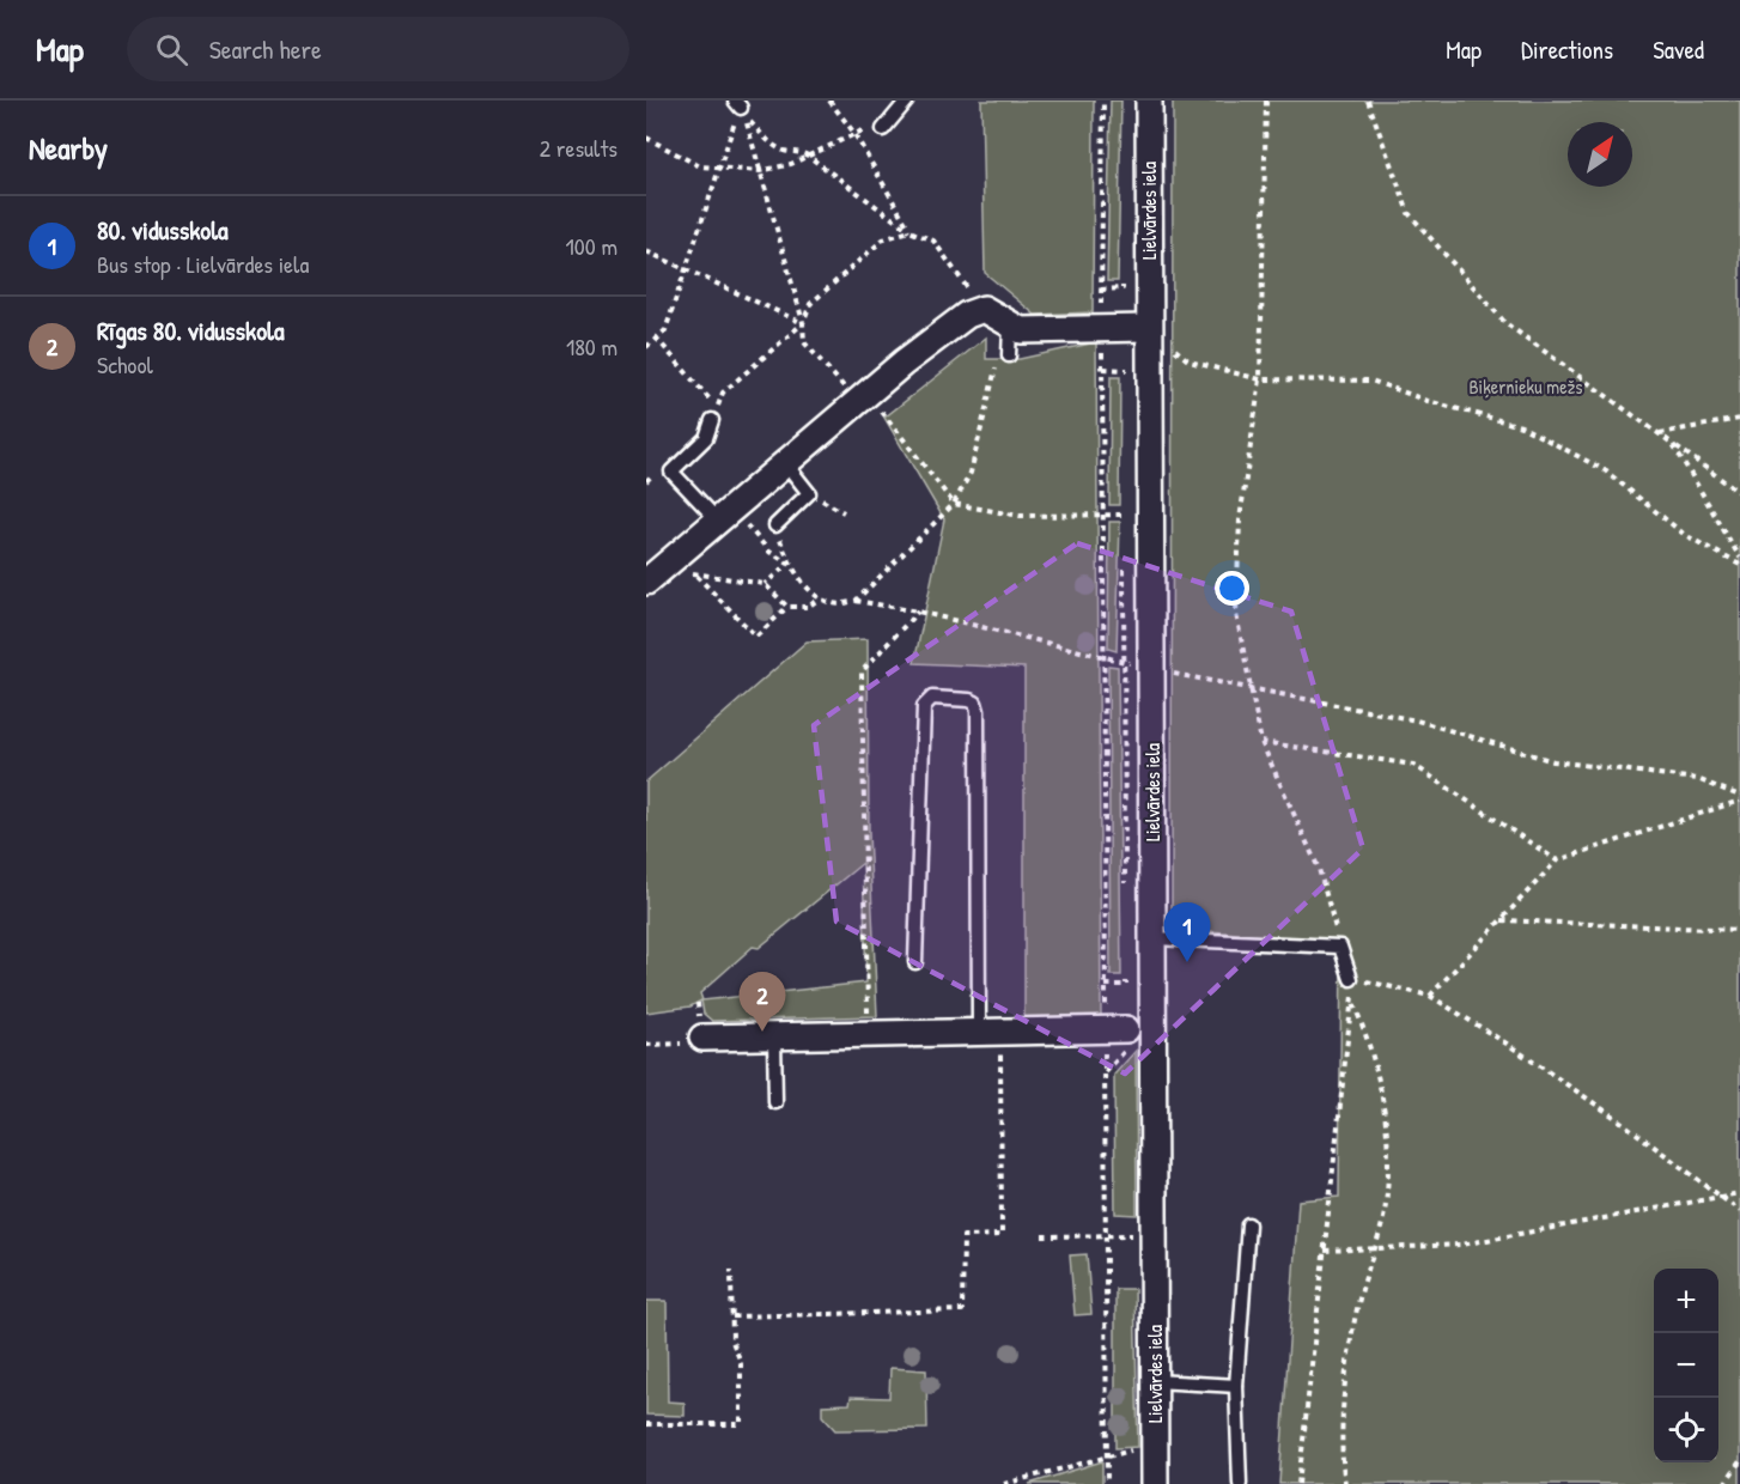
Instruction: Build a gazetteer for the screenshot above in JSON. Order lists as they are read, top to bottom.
{
  "streets": {
    "street": ["Lielvārdes iela"]
  },
  "parks": ["Biķernieku mežs"],
  "north": "top right",
  "page": {
    "header": "Map",
    "search": "Search here",
    "nav": ["Map", "Directions", "Saved"],
    "heading": ["Nearby", "2 results"],
    "list": [
      {
        "mark": "1",
        "name": "80. vidusskola",
        "note": "Bus stop · Lielvārdes iela",
        "value": "100 m"
      },
      {
        "mark": "2",
        "name": "Rīgas 80. vidusskola",
        "note": "School",
        "value": "180 m"
      }
    ],
    "pins": ["1", "2"],
    "map_buttons": ["+", "−"]
  }
}
